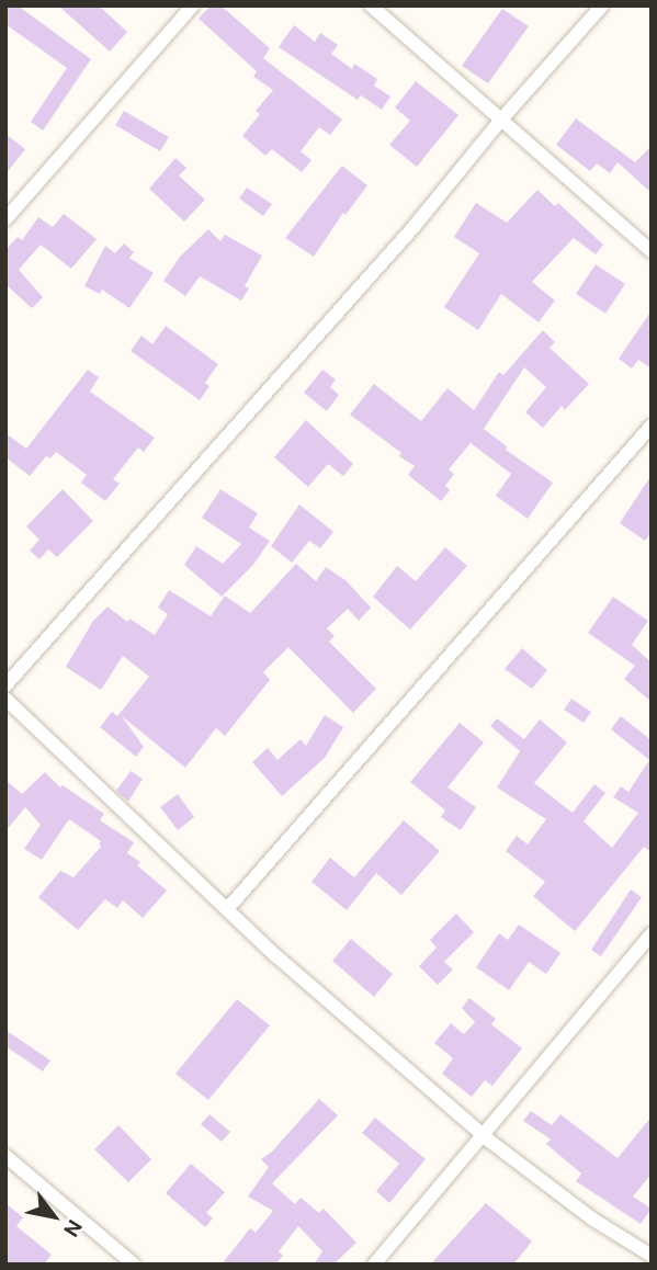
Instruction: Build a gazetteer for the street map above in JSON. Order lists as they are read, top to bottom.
{
  "north": "bottom right"
}
